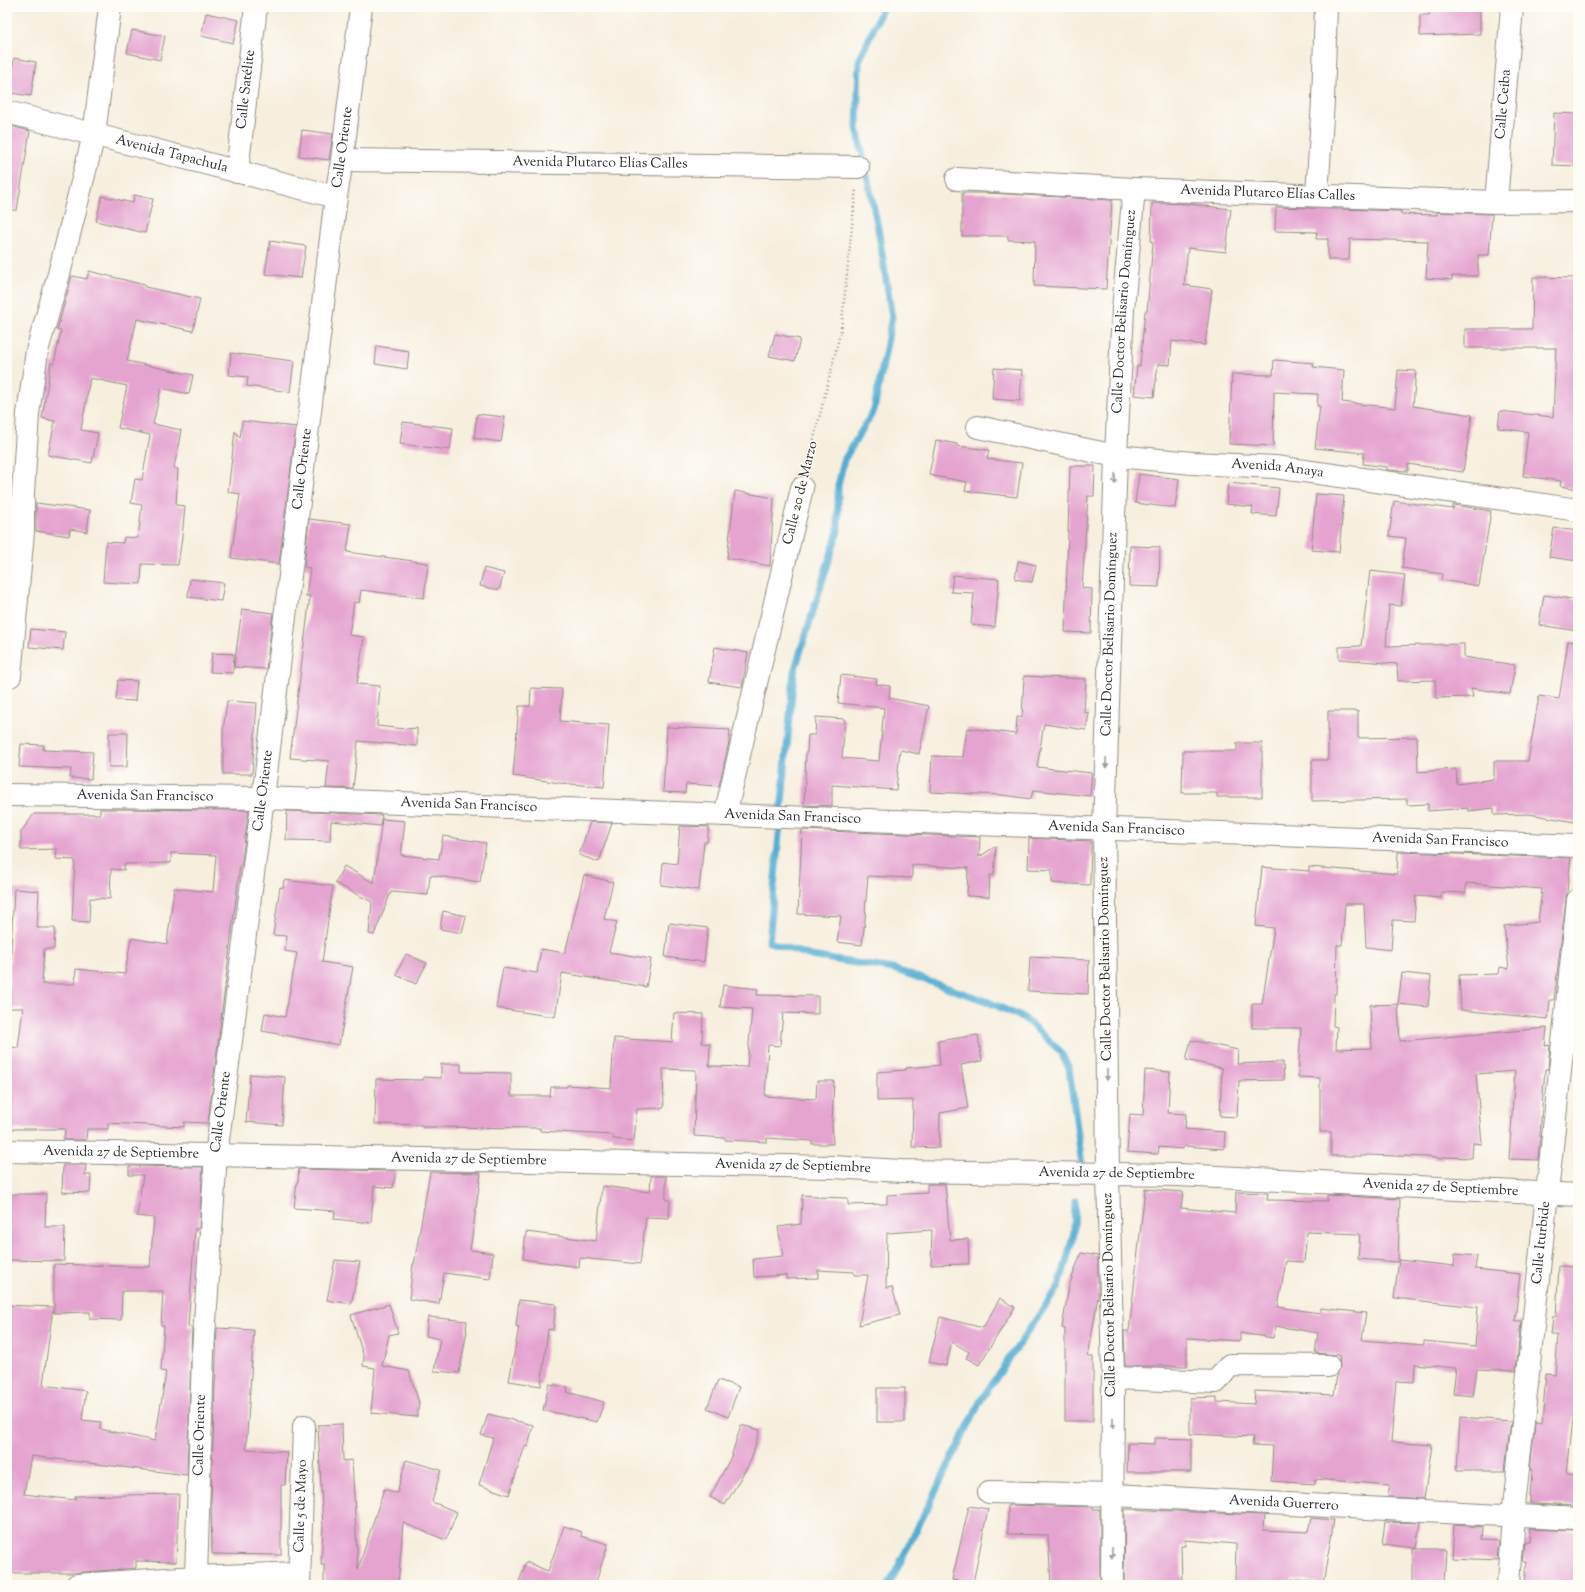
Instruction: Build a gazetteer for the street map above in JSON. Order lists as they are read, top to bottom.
{
  "streets": {
    "street": [
      "Calle Satélite",
      "Calle Ceiba",
      "Calle Oriente",
      "Avenida Tapachula",
      "Avenida Plutarco Elías Calles",
      "Calle Doctor Belisario Domínguez",
      "Avenida Anaya",
      "Calle 20 de Marzo",
      "Avenida San Francisco",
      "Avenida 27 de Septiembre",
      "Calle Iturbide",
      "Avenida Guerrero",
      "Calle 5 de Mayo"
    ]
  },
  "crossings": [
    ["Calle Satélite", "Avenida Tapachula"],
    ["Calle Ceiba", "Avenida Plutarco Elías Calles"],
    ["Calle Oriente", "Avenida Tapachula"],
    ["Calle Oriente", "Avenida Plutarco Elías Calles"],
    ["Calle Oriente", "Avenida San Francisco"],
    ["Calle Oriente", "Avenida 27 de Septiembre"],
    ["Avenida Plutarco Elías Calles", "Calle Doctor Belisario Domínguez"],
    ["Avenida Plutarco Elías Calles", "Calle 20 de Marzo"],
    ["Calle Doctor Belisario Domínguez", "Avenida Anaya"],
    ["Calle Doctor Belisario Domínguez", "Avenida San Francisco"],
    ["Calle Doctor Belisario Domínguez", "Avenida 27 de Septiembre"],
    ["Calle Doctor Belisario Domínguez", "Avenida Guerrero"],
    ["Calle 20 de Marzo", "Avenida San Francisco"],
    ["Avenida 27 de Septiembre", "Calle Iturbide"],
    ["Calle Iturbide", "Avenida Guerrero"]
  ],
  "one_way": ["Calle Doctor Belisario Domínguez"]
}
